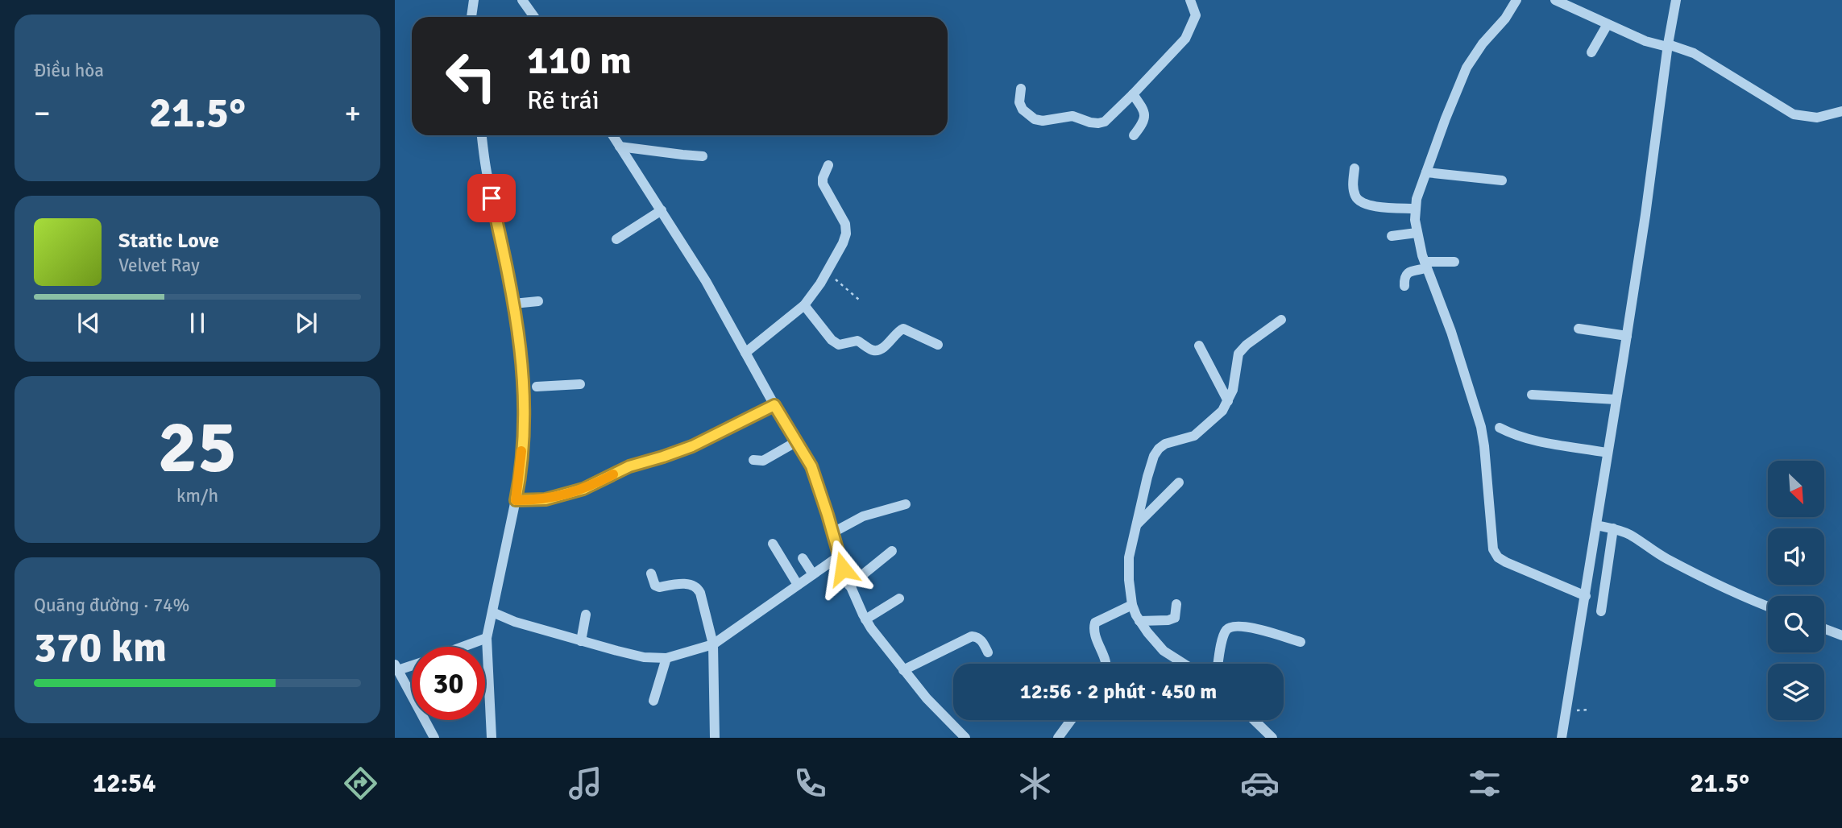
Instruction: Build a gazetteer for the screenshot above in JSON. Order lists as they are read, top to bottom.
{
  "north": "bottom right",
  "page": {
    "tile": [
      "Điều hòa",
      ["25", "km/h"],
      ["Quãng đường · 74%", "370 km"]
    ],
    "turn": ["110 m", "Rẽ trái"],
    "heat": ["−", "21.5°", "+"],
    "song": ["Static Love", "Velvet Ray"],
    "limit": "30",
    "trip": "12:56 · 2 phút · 450 m",
    "tabs": ["12:54", "21.5°"]
  }
}
